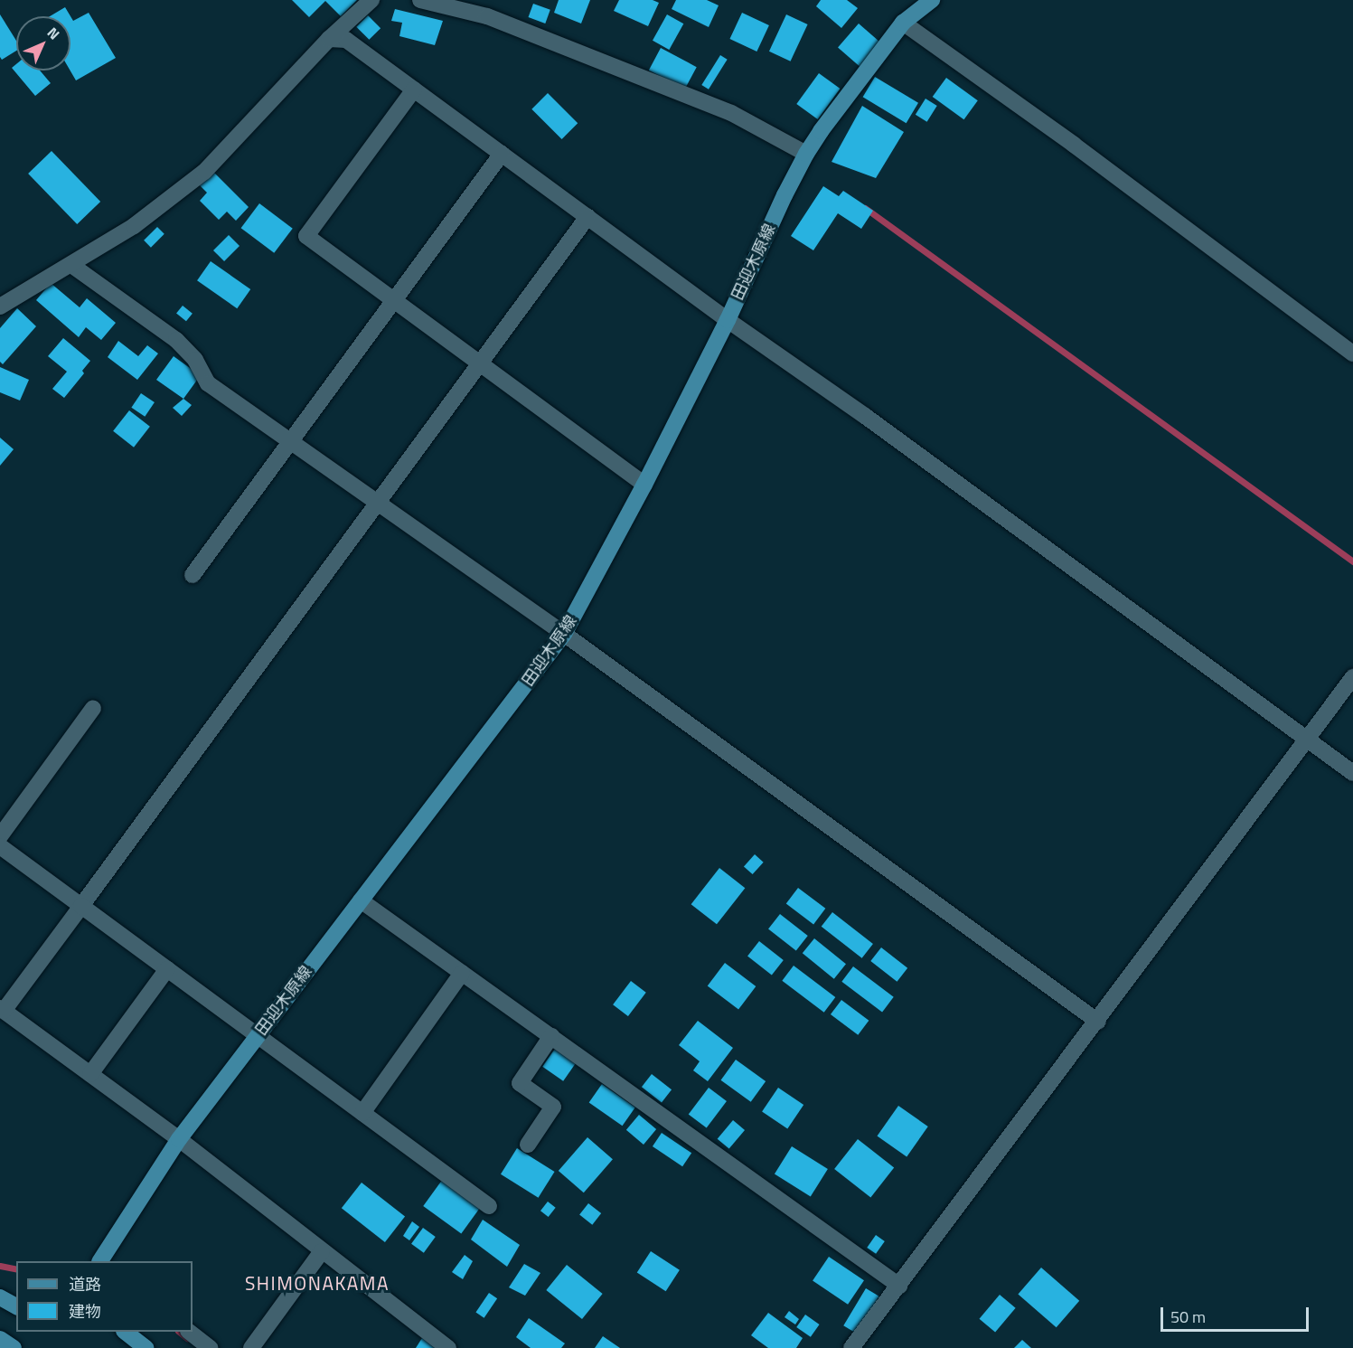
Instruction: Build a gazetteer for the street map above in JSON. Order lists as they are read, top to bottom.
{
  "streets": {
    "main road": ["田迎木原線"]
  },
  "districts": ["SHIMONAKAMA"],
  "legend": ["道路", "建物"],
  "scale_bar": "50 m",
  "north": "top right"
}
